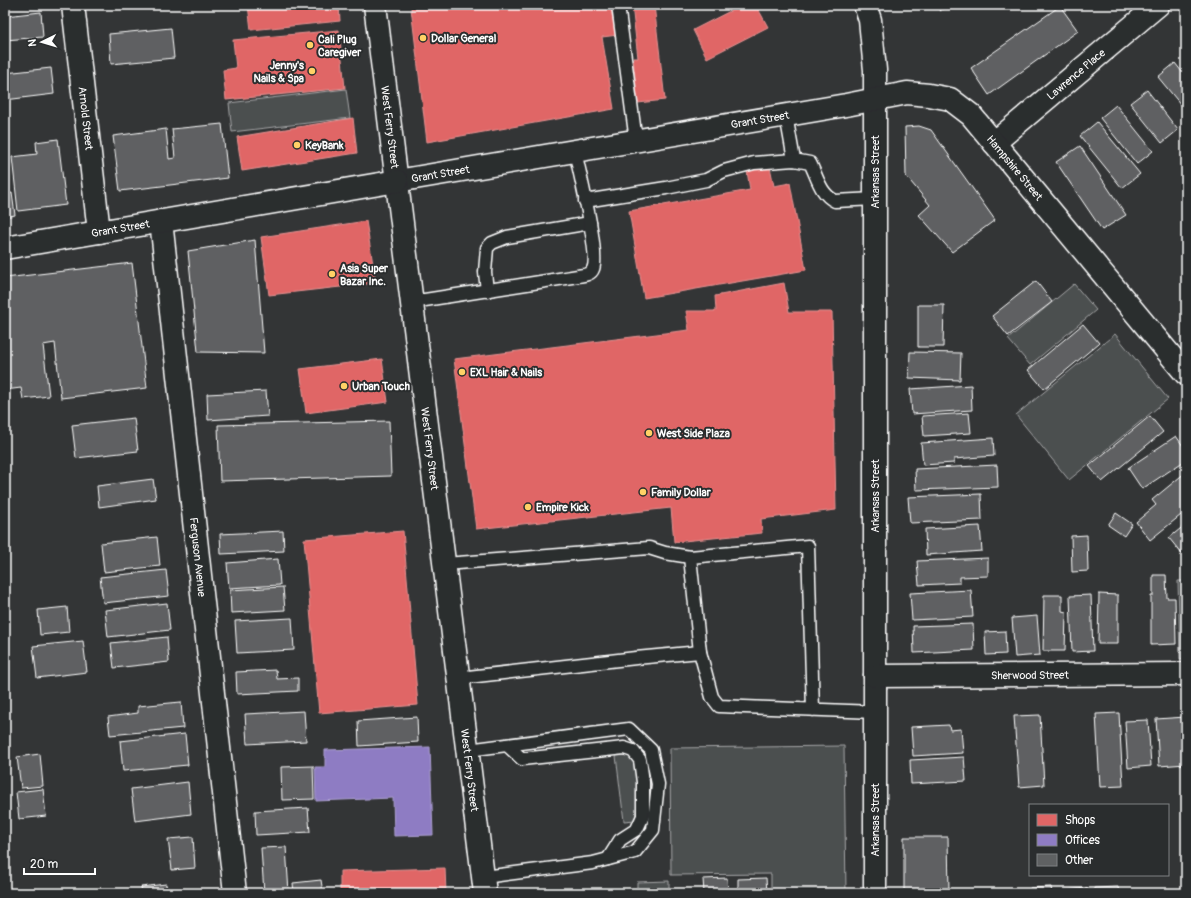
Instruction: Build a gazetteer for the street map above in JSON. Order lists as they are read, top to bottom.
{
  "streets": {
    "street": [
      "Lawrence Place",
      "Arnold Street",
      "Grant Street",
      "West Ferry Street",
      "Hampshire Street",
      "Arkansas Street",
      "Ferguson Avenue",
      "Sherwood Street"
    ]
  },
  "crossings": [
    ["Lawrence Place", "Hampshire Street"],
    ["Arnold Street", "Grant Street"],
    ["Grant Street", "West Ferry Street"],
    ["Grant Street", "Hampshire Street"],
    ["Grant Street", "Arkansas Street"],
    ["Grant Street", "Ferguson Avenue"],
    ["Hampshire Street", "Arkansas Street"],
    ["Arkansas Street", "Sherwood Street"]
  ],
  "places": [
    "Dollar General",
    "Cali Plug Caregiver",
    "Jenny's Nails & Spa",
    "KeyBank",
    "Asia Super Bazar Inc.",
    "EXL Hair & Nails",
    "Urban Touch",
    "West Side Plaza",
    "Family Dollar",
    "Empire Kick"
  ],
  "legend": ["Shops", "Offices", "Other"],
  "scale_bar": "20 m",
  "north": "left"
}
